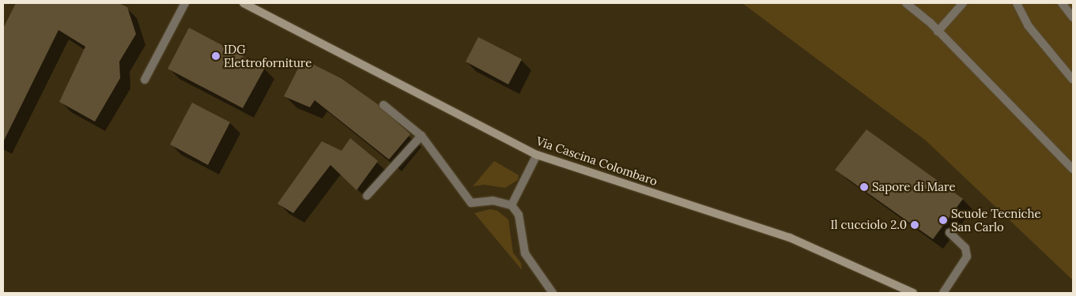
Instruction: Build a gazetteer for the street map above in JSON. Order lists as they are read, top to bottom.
{
  "streets": {
    "main road": ["Via Cascina Colombaro"]
  },
  "places": [
    "IDG Elettroforniture",
    "Sapore di Mare",
    "Scuole Tecniche San Carlo",
    "Il cucciolo 2.0"
  ]
}
